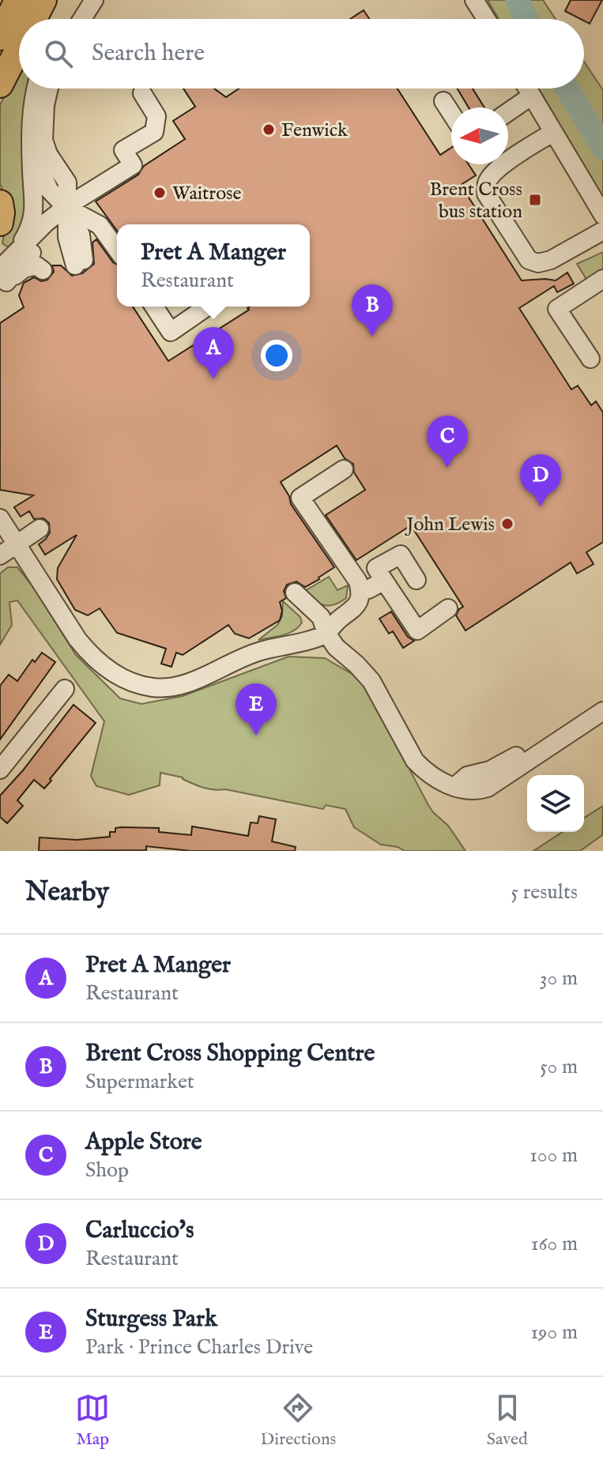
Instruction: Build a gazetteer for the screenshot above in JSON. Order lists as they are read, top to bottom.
{
  "places": {
    "other": ["Fenwick", "Waitrose", "John Lewis"],
    "transit": ["Brent Cross bus station"]
  },
  "north": "left",
  "page": {
    "search": "Search here",
    "popup": ["Pret A Manger", "Restaurant"],
    "pins": [
      "B",
      "A",
      "C",
      "D",
      "E"
    ],
    "heading": ["Nearby", "5 results"],
    "list": [
      {
        "mark": "A",
        "name": "Pret A Manger",
        "note": "Restaurant",
        "value": "30 m"
      },
      {
        "mark": "B",
        "name": "Brent Cross Shopping Centre",
        "note": "Supermarket",
        "value": "50 m"
      },
      {
        "mark": "C",
        "name": "Apple Store",
        "note": "Shop",
        "value": "100 m"
      },
      {
        "mark": "D",
        "name": "Carluccio's",
        "note": "Restaurant",
        "value": "160 m"
      },
      {
        "mark": "E",
        "name": "Sturgess Park",
        "note": "Park · Prince Charles Drive",
        "value": "190 m"
      }
    ],
    "nav": ["Map", "Directions", "Saved"]
  }
}
